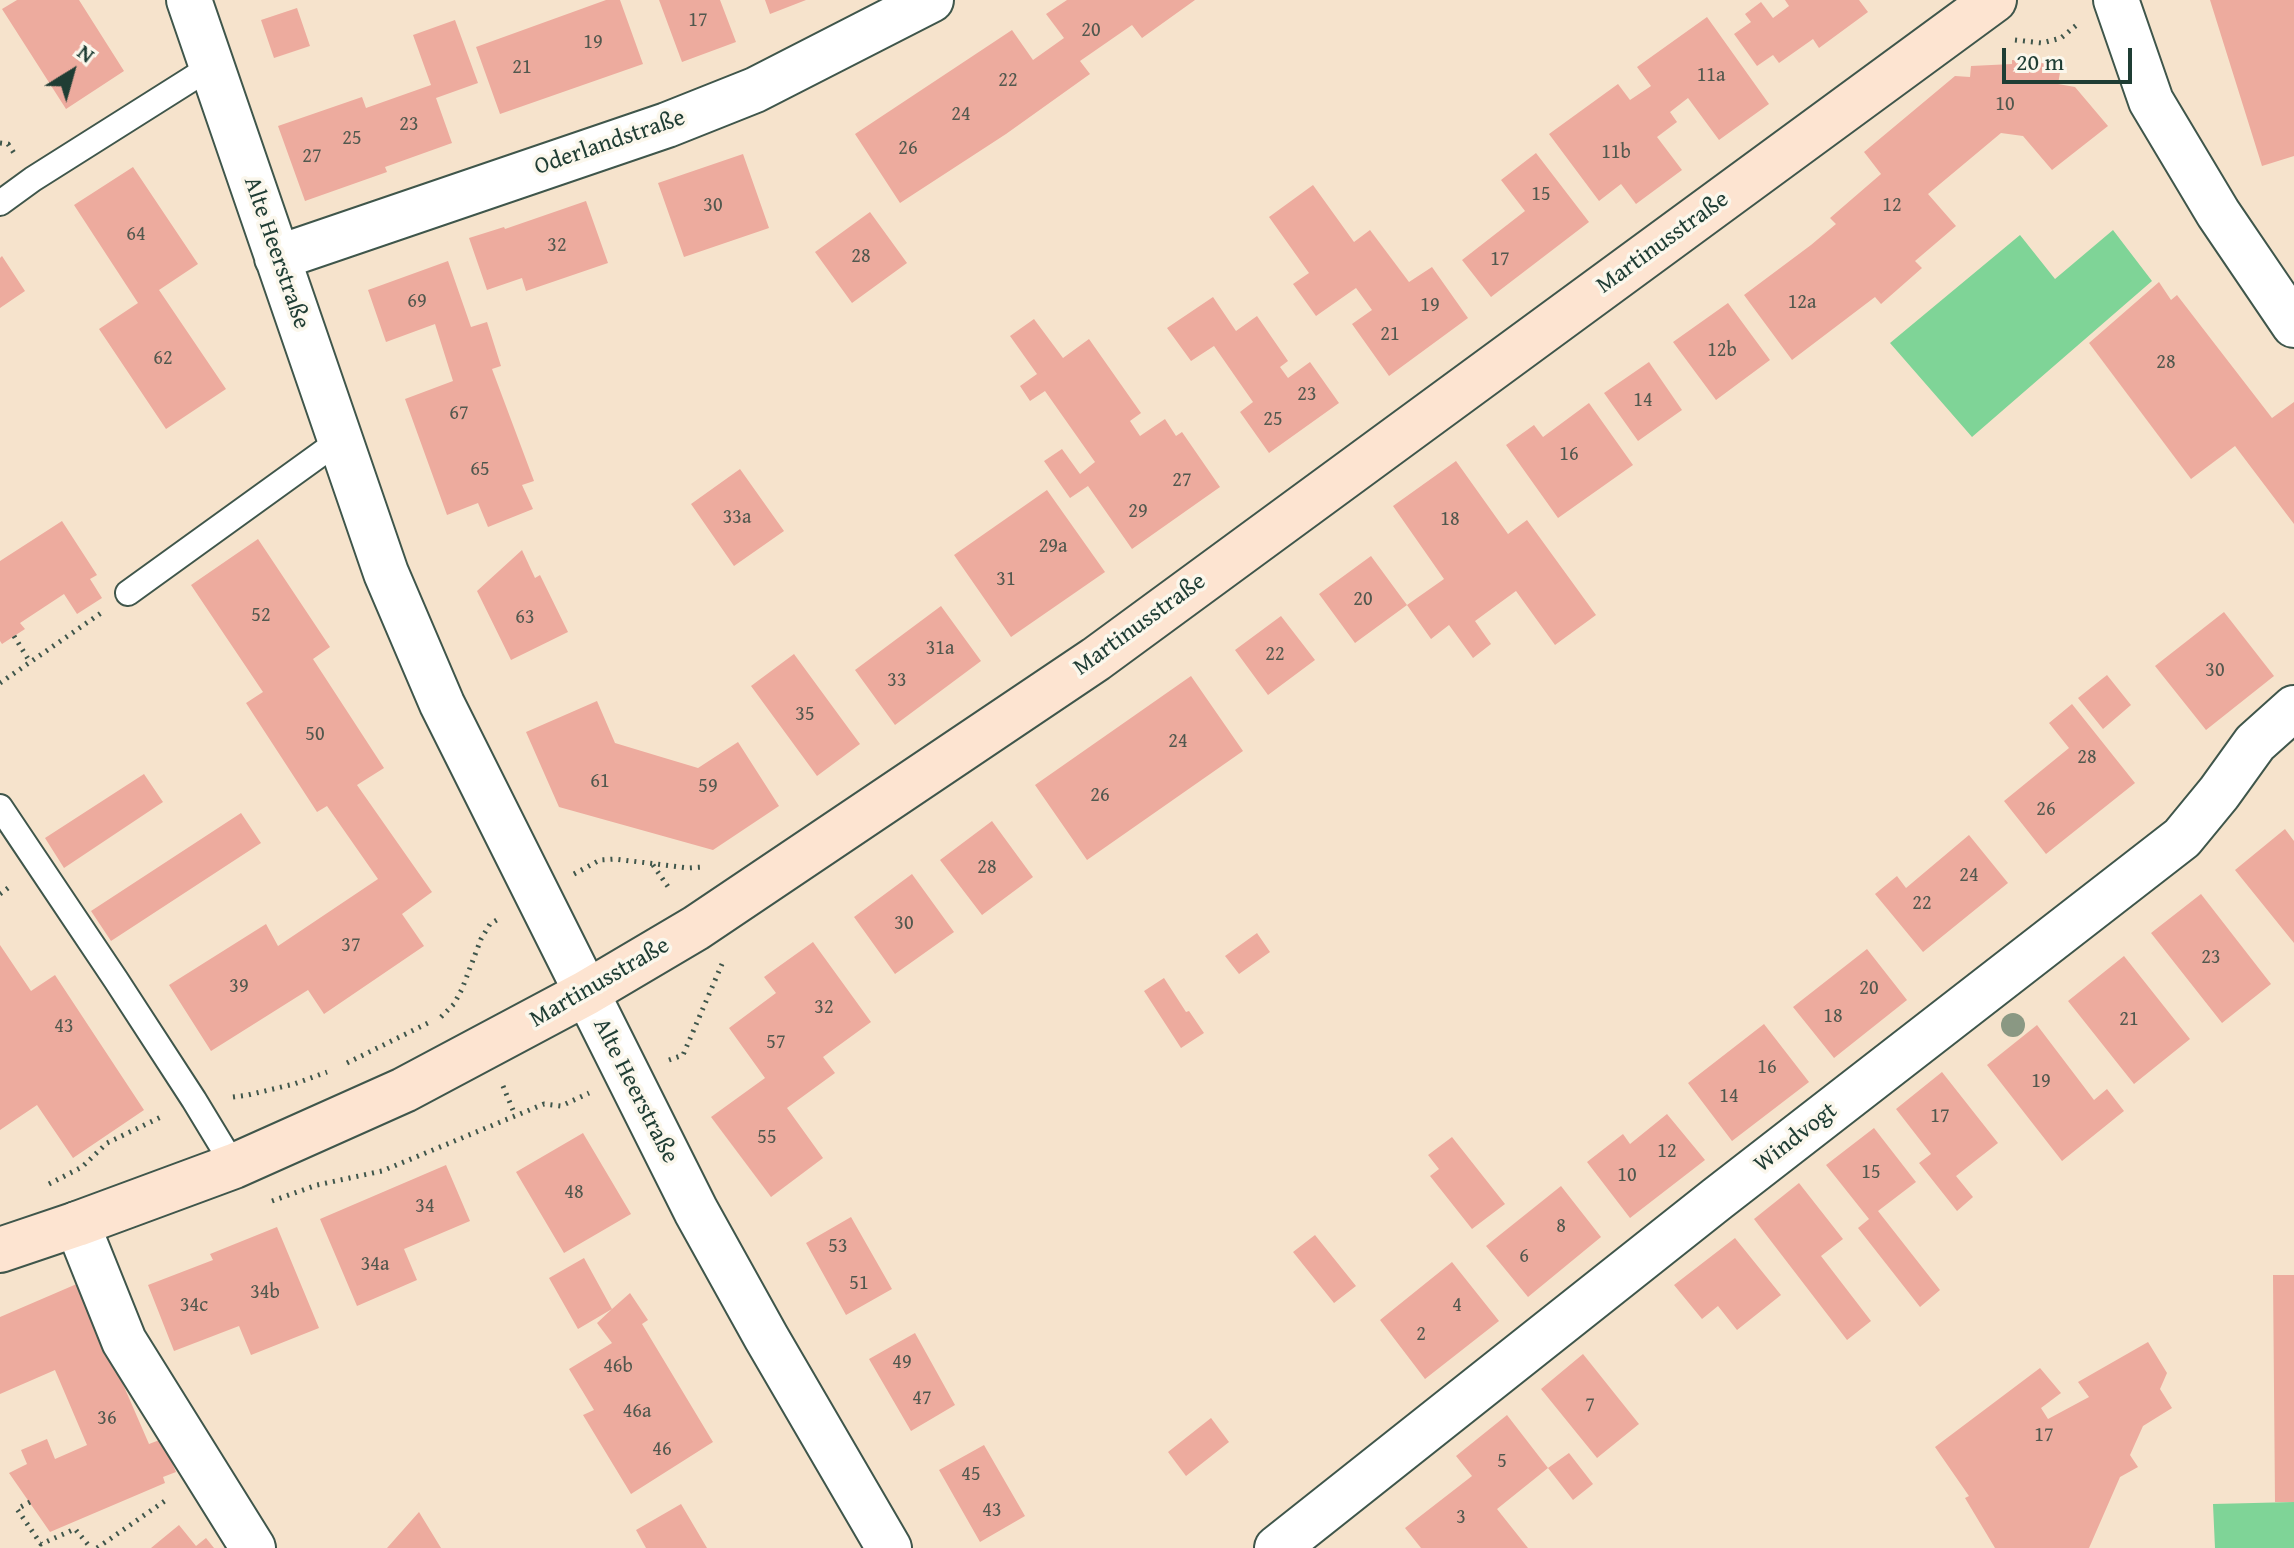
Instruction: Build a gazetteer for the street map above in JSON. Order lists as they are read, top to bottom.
{
  "streets": {
    "main road": ["Martinusstraße"],
    "street": ["Oderlandstraße", "Alte Heerstraße", "Windvogt"]
  },
  "crossings": [
    ["Oderlandstraße", "Alte Heerstraße"],
    ["Martinusstraße", "Alte Heerstraße"]
  ],
  "house_numbers": [
    "17",
    "20",
    "19",
    "21",
    "11a",
    "22",
    "10",
    "24",
    "23",
    "25",
    "26",
    "11b",
    "27",
    "15",
    "30",
    "12",
    "64",
    "32",
    "28",
    "17",
    "69",
    "12a",
    "19",
    "21",
    "12b",
    "62",
    "28",
    "23",
    "14",
    "67",
    "25",
    "16",
    "65",
    "27",
    "29",
    "33a",
    "18",
    "29a",
    "31",
    "20",
    "52",
    "63",
    "31a",
    "22",
    "30",
    "33",
    "35",
    "50",
    "24",
    "28",
    "61",
    "59",
    "26",
    "26",
    "28",
    "24",
    "22",
    "30",
    "37",
    "23",
    "39",
    "20",
    "32",
    "18",
    "21",
    "43",
    "57",
    "16",
    "19",
    "14",
    "17",
    "55",
    "12",
    "15",
    "10",
    "48",
    "34",
    "8",
    "53",
    "6",
    "34a",
    "51",
    "34b",
    "34c",
    "4",
    "2",
    "49",
    "46b",
    "47",
    "7",
    "46a",
    "36",
    "17",
    "46",
    "5",
    "45",
    "43",
    "3"
  ],
  "scale_bar": "20 m",
  "north": "top right"
}
